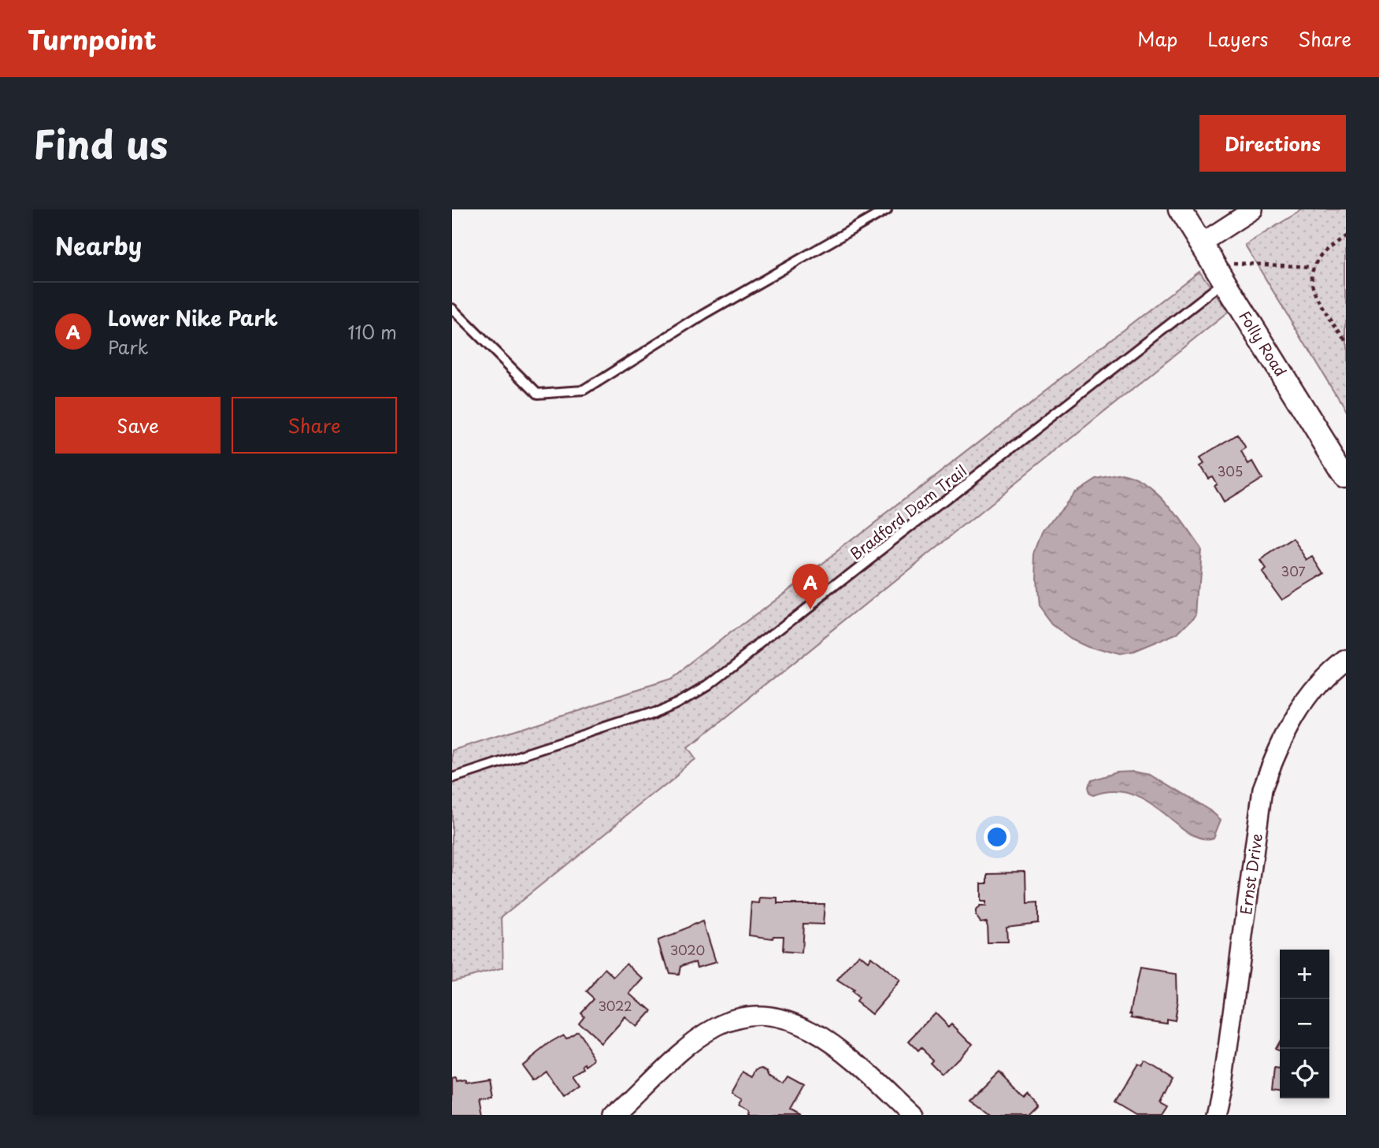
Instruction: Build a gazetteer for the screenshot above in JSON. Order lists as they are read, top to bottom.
{
  "streets": {
    "street": ["Folly Road", "Ernst Drive"],
    "lane": ["Bradford Dam Trail"]
  },
  "crossings": [
    ["Folly Road", "Bradford Dam Trail"]
  ],
  "house_numbers": [
    "305",
    "307",
    "3020",
    "3022"
  ],
  "page": {
    "header": "Turnpoint",
    "nav": ["Map", "Layers", "Share"],
    "title": "Find us",
    "buttons": [
      "Directions",
      ["Save", "Share"]
    ],
    "heading": "Nearby",
    "list": [
      {
        "mark": "A",
        "name": "Lower Nike Park",
        "note": "Park",
        "value": "110 m"
      }
    ],
    "pins": "A",
    "map_buttons": ["+", "−"]
  }
}
